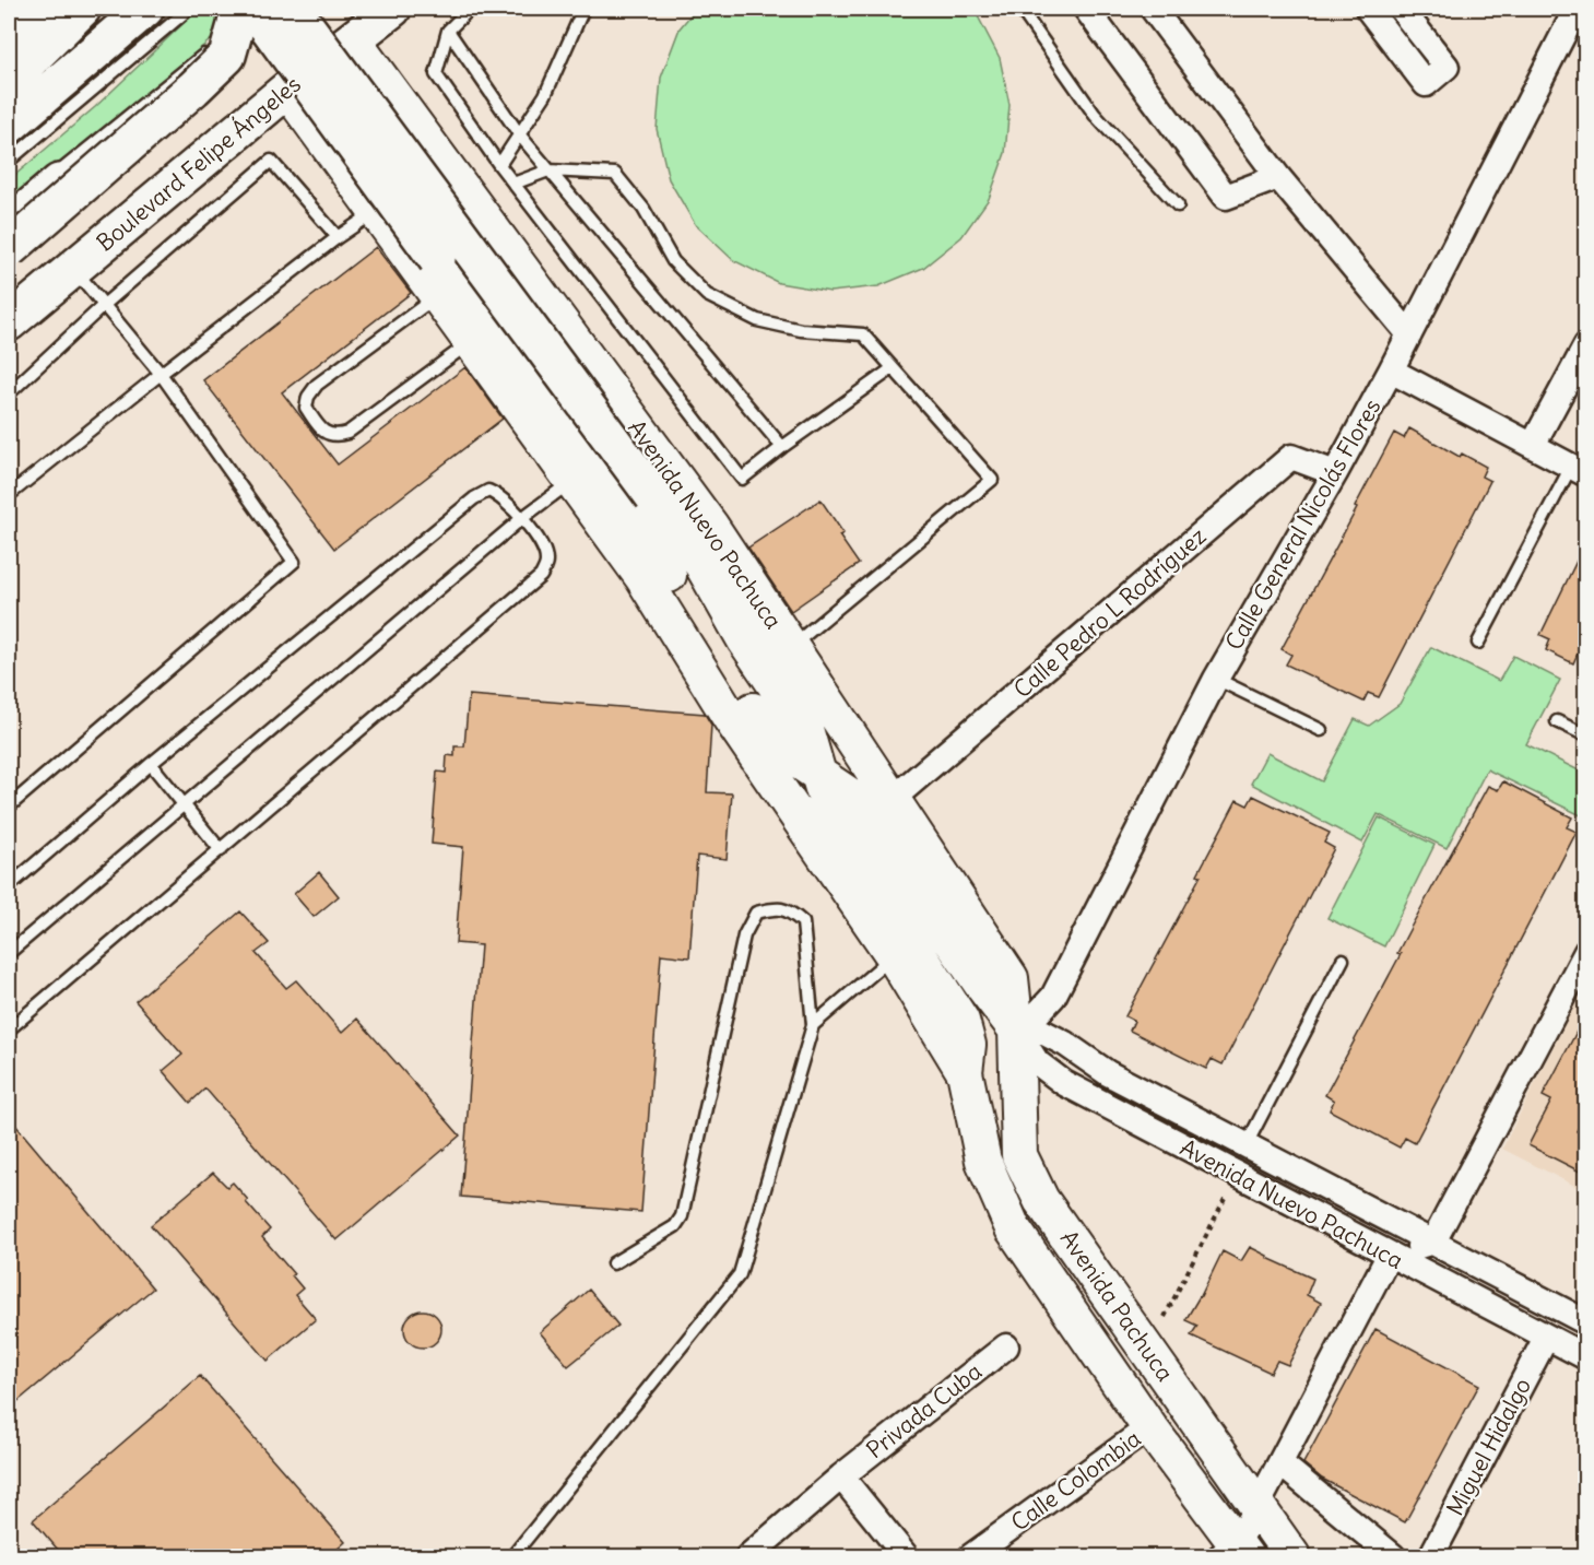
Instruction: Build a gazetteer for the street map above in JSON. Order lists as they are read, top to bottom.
{
  "streets": {
    "main road": ["Boulevard Felipe Ángeles", "Avenida Nuevo Pachuca", "Avenida Pachuca"],
    "street": [
      "Calle General Nicolás Flores",
      "Calle Pedro L Rodríguez",
      "Privada Cuba",
      "Miguel Hidalgo",
      "Calle Colombia"
    ]
  },
  "crossings": [
    ["Boulevard Felipe Ángeles", "Avenida Nuevo Pachuca"],
    ["Avenida Nuevo Pachuca", "Calle General Nicolás Flores"],
    ["Avenida Nuevo Pachuca", "Calle Pedro L Rodríguez"],
    ["Avenida Nuevo Pachuca", "Avenida Pachuca"],
    ["Avenida Nuevo Pachuca", "Miguel Hidalgo"],
    ["Calle General Nicolás Flores", "Calle Pedro L Rodríguez"],
    ["Calle General Nicolás Flores", "Avenida Pachuca"],
    ["Avenida Pachuca", "Calle Colombia"]
  ]
}
